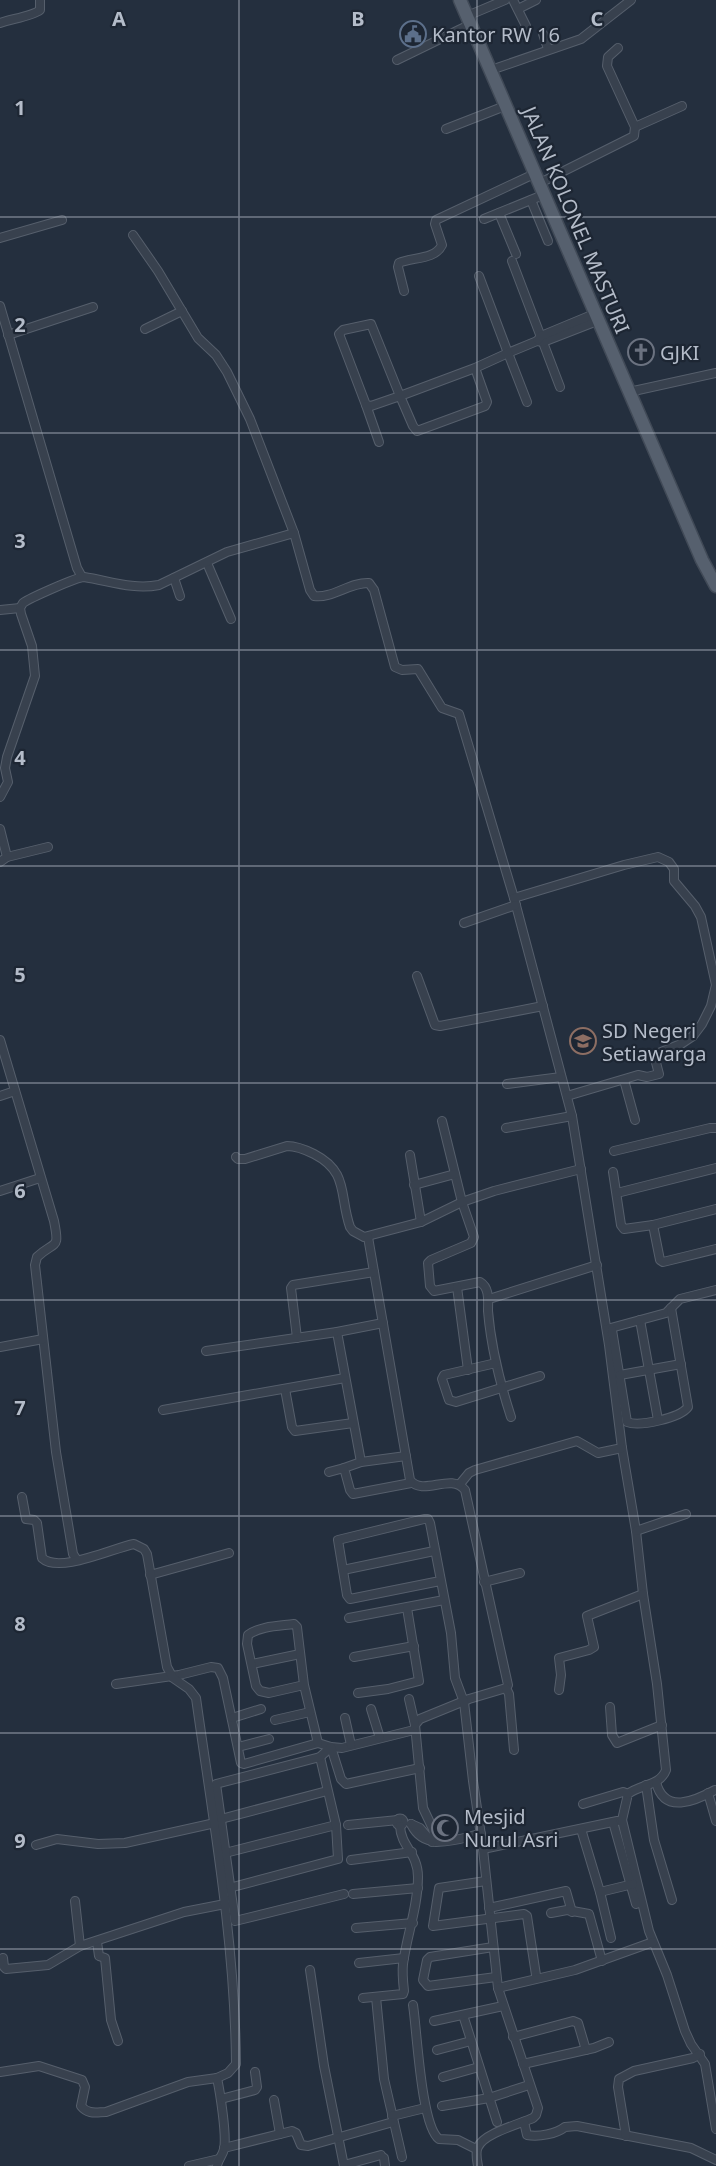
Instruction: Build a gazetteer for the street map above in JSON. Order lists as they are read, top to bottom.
{
  "streets": {
    "main road": ["JALAN KOLONEL MASTURI"]
  },
  "places": {
    "public building": ["Kantor RW 16"],
    "church": ["GJKI"],
    "school or university": ["SD Negeri Setiawarga"],
    "mosque": ["Mesjid Nurul Asri"]
  },
  "grid": {
    "columns": ["A", "B", "C"],
    "rows": [
      "1",
      "2",
      "3",
      "4",
      "5",
      "6",
      "7",
      "8",
      "9"
    ]
  }
}
